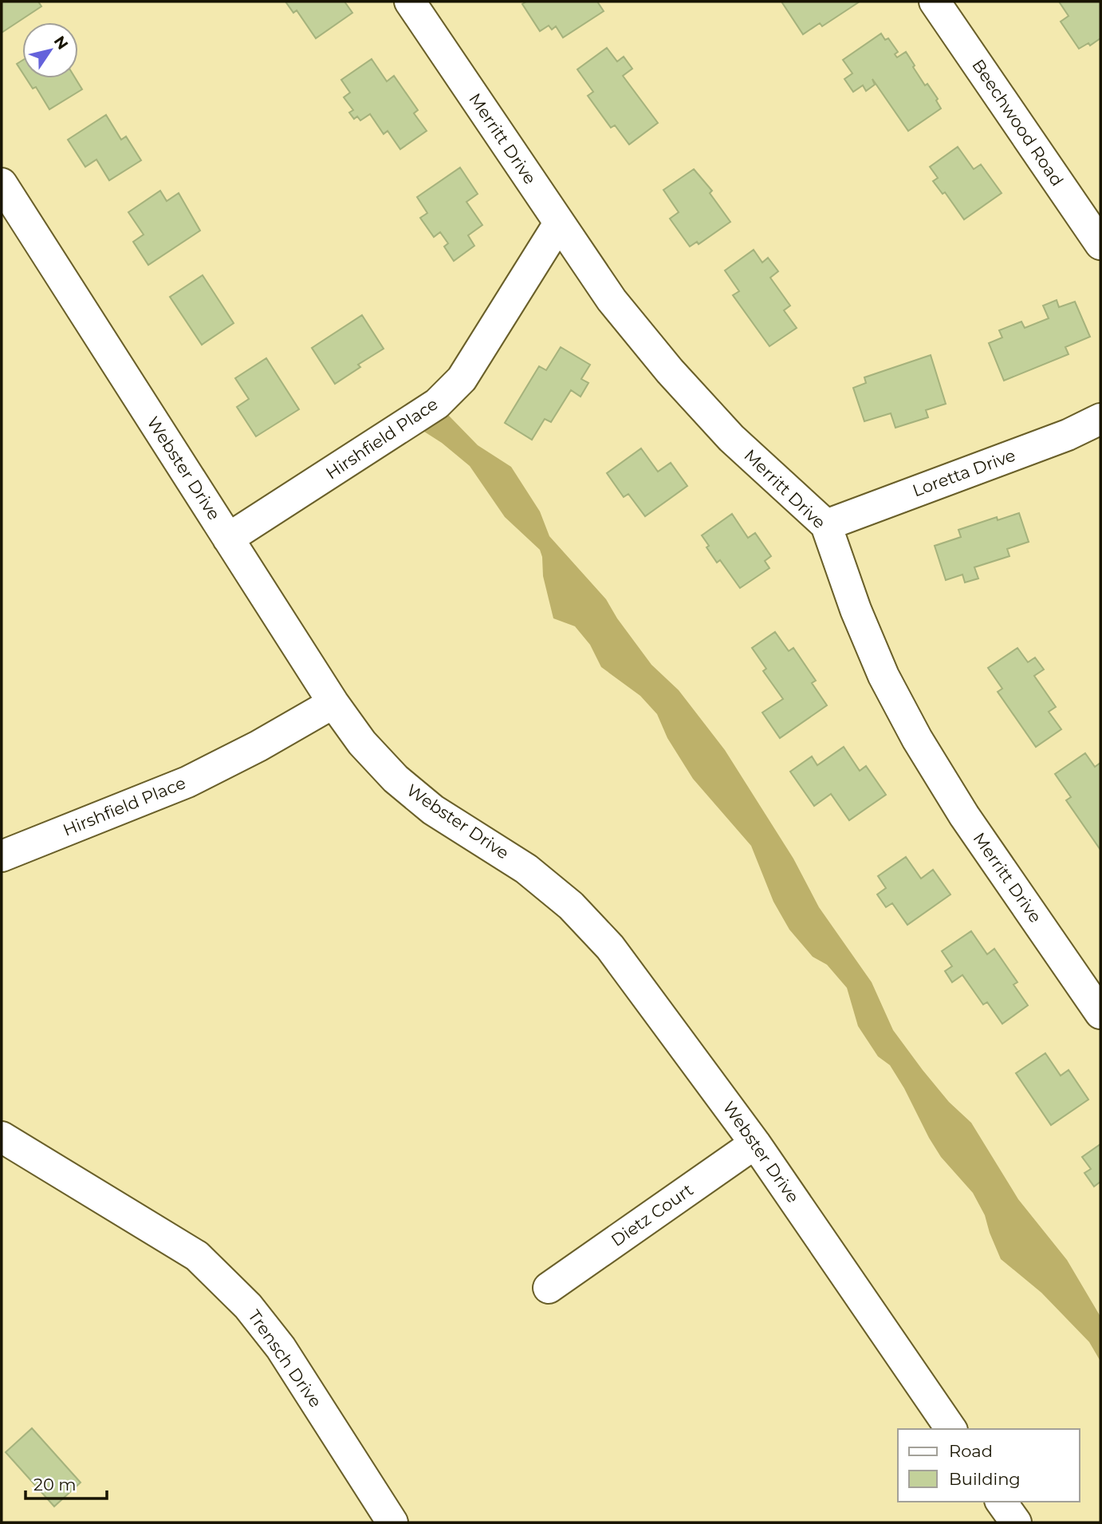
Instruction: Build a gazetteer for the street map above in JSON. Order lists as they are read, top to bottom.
{
  "streets": {
    "street": [
      "Beechwood Road",
      "Merritt Drive",
      "Hirshfield Place",
      "Webster Drive",
      "Loretta Drive",
      "Dietz Court",
      "Trensch Drive"
    ]
  },
  "crossings": [
    ["Merritt Drive", "Hirshfield Place"],
    ["Merritt Drive", "Loretta Drive"],
    ["Hirshfield Place", "Webster Drive"],
    ["Webster Drive", "Dietz Court"]
  ],
  "legend": ["Road", "Building"],
  "scale_bar": "20 m",
  "north": "top right"
}
